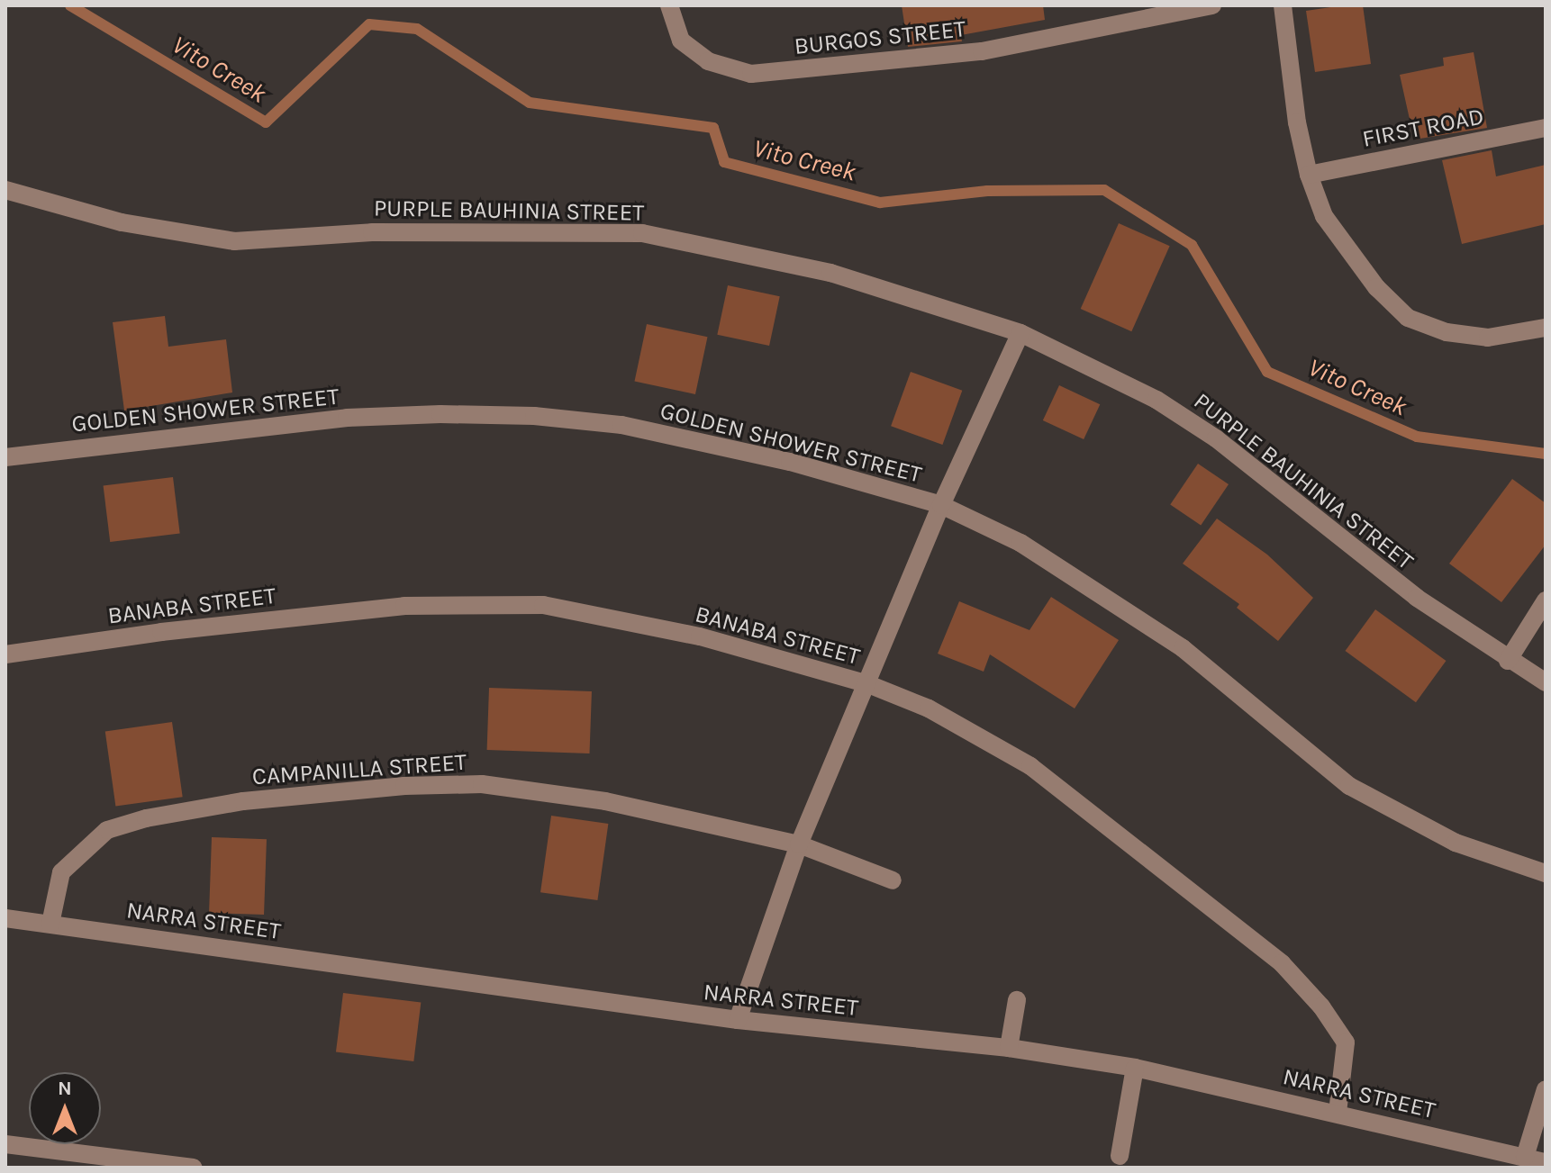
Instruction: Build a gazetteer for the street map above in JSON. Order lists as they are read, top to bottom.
{
  "streets": {
    "street": [
      "BURGOS STREET",
      "FIRST ROAD",
      "PURPLE BAUHINIA STREET",
      "GOLDEN SHOWER STREET",
      "BANABA STREET",
      "CAMPANILLA STREET",
      "NARRA STREET"
    ]
  },
  "crossings": [
    ["BANABA STREET", "NARRA STREET"],
    ["CAMPANILLA STREET", "NARRA STREET"]
  ],
  "water": ["Vito Creek"],
  "north": "top"
}
